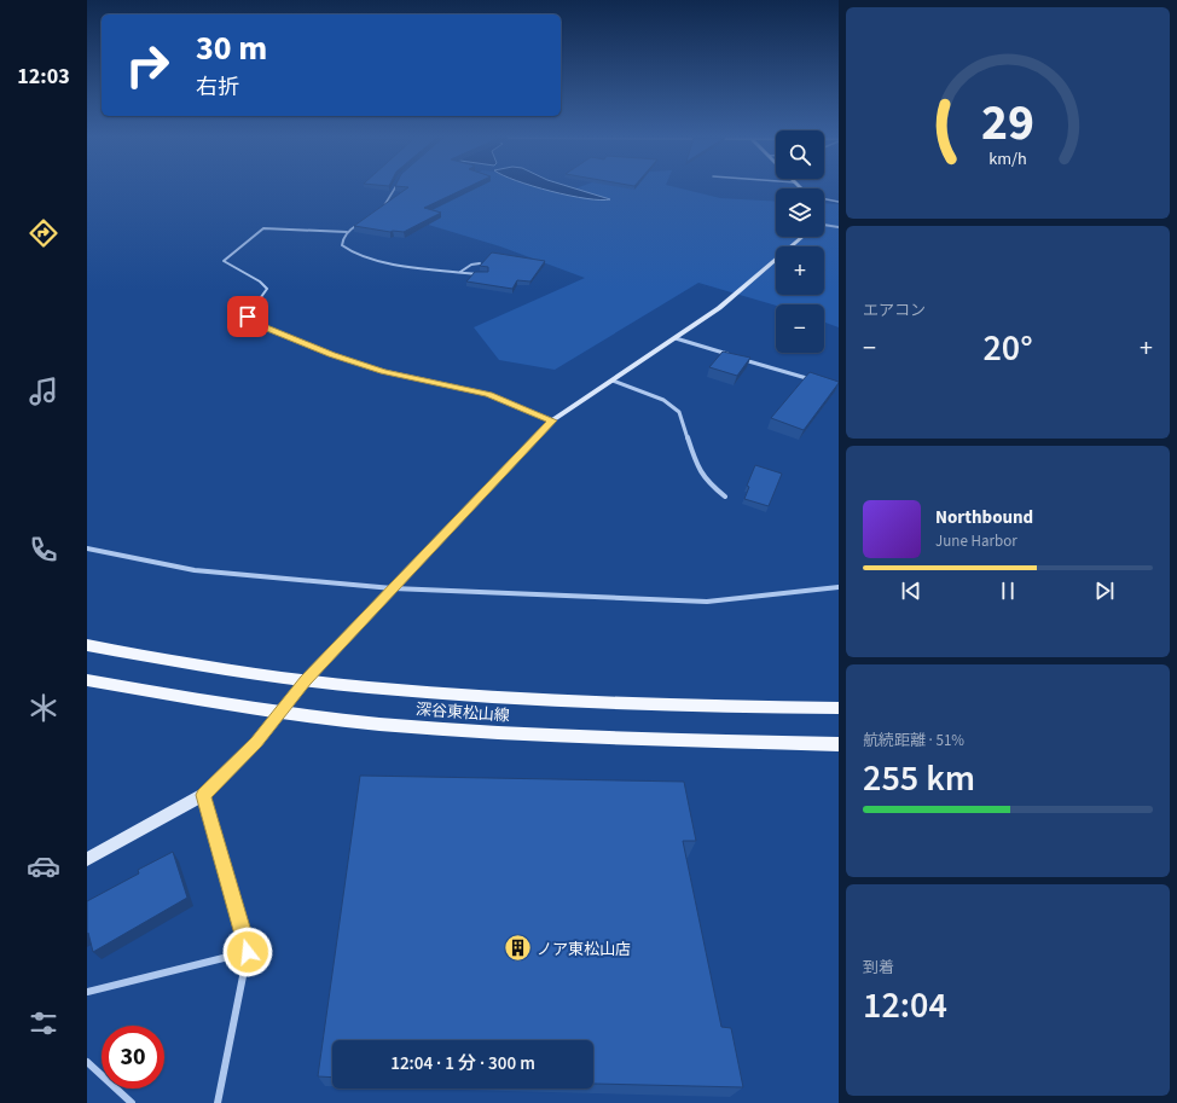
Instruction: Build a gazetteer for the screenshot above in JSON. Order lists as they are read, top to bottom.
{
  "streets": {
    "main road": ["深谷東松山線"]
  },
  "places": {
    "building": ["ノア東松山店"]
  },
  "page": {
    "tabs": "12:03",
    "turn": ["30 m", "右折"],
    "map_buttons": ["+", "−"],
    "tile": [
      "エアコン",
      ["航続距離 · 51%", "255 km"],
      ["到着", "12:04"]
    ],
    "heat": ["−", "20°", "+"],
    "song": ["Northbound", "June Harbor"],
    "limit": "30",
    "trip": "12:04 · 1 分 · 300 m",
    "gauge": ["29", "km/h"]
  }
}
